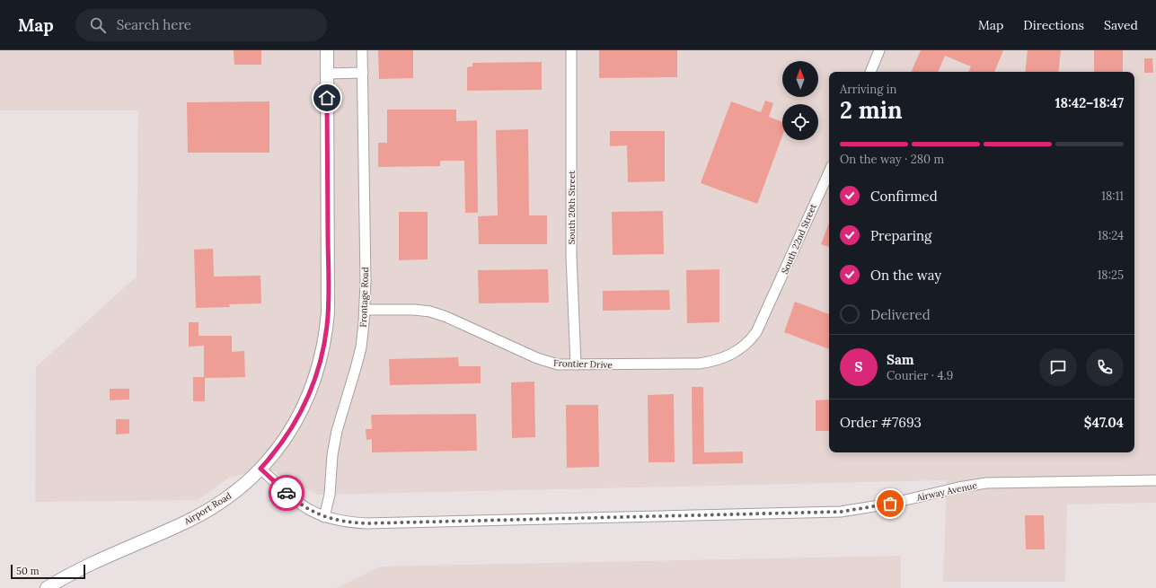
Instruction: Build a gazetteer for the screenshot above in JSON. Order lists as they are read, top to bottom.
{
  "streets": {
    "main road": ["Airport Road"],
    "street": [
      "South 20th Street",
      "South 22nd Street",
      "Frontage Road",
      "Frontier Drive",
      "Airway Avenue"
    ]
  },
  "crossings": [
    ["South 20th Street", "Frontier Drive"],
    ["South 22nd Street", "Frontier Drive"],
    ["Frontage Road", "Frontier Drive"],
    ["Frontage Road", "Airway Avenue"],
    ["Airway Avenue", "Airport Road"]
  ],
  "scale_bar": "50 m",
  "north": "top",
  "page": {
    "header": "Map",
    "search": "Search here",
    "nav": ["Map", "Directions", "Saved"],
    "heading": ["2 min", "Arriving in", "18:42–18:47"],
    "panel": [
      "Sam",
      "Courier · 4.9",
      "Order #7693",
      "$47.04"
    ],
    "bar": "On the way · 280 m",
    "list": [
      ["Confirmed", "18:11"],
      ["Preparing", "18:24"],
      ["On the way", "18:25"],
      "Delivered"
    ],
    "round": "S",
    "scale": "50 m"
  }
}
